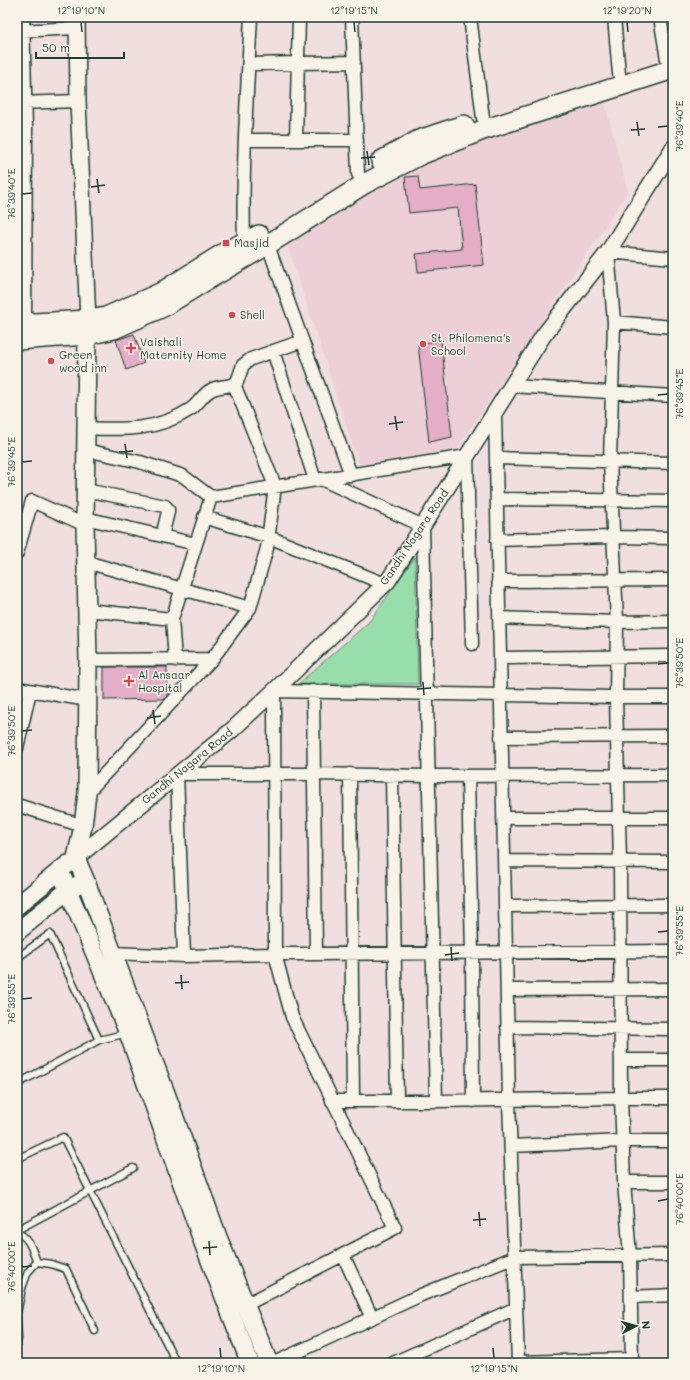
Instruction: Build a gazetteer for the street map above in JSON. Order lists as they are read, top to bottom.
{
  "streets": {
    "street": ["Gandhi Nagara Road"]
  },
  "places": {
    "transit": ["Masjid"],
    "other": ["Shell", "St. Philomena's School", "Green wood inn"],
    "health": ["Vaishali Maternity Home", "Al Ansaar Hospital"]
  },
  "scale_bar": "50 m",
  "north": "right",
  "coordinates": [
    "12°19'10\"N",
    "12°19'15\"N",
    "12°19'20\"N",
    "76°39'40\"E",
    "76°39'45\"E",
    "76°39'50\"E",
    "76°39'55\"E",
    "76°40'00\"E"
  ]
}
